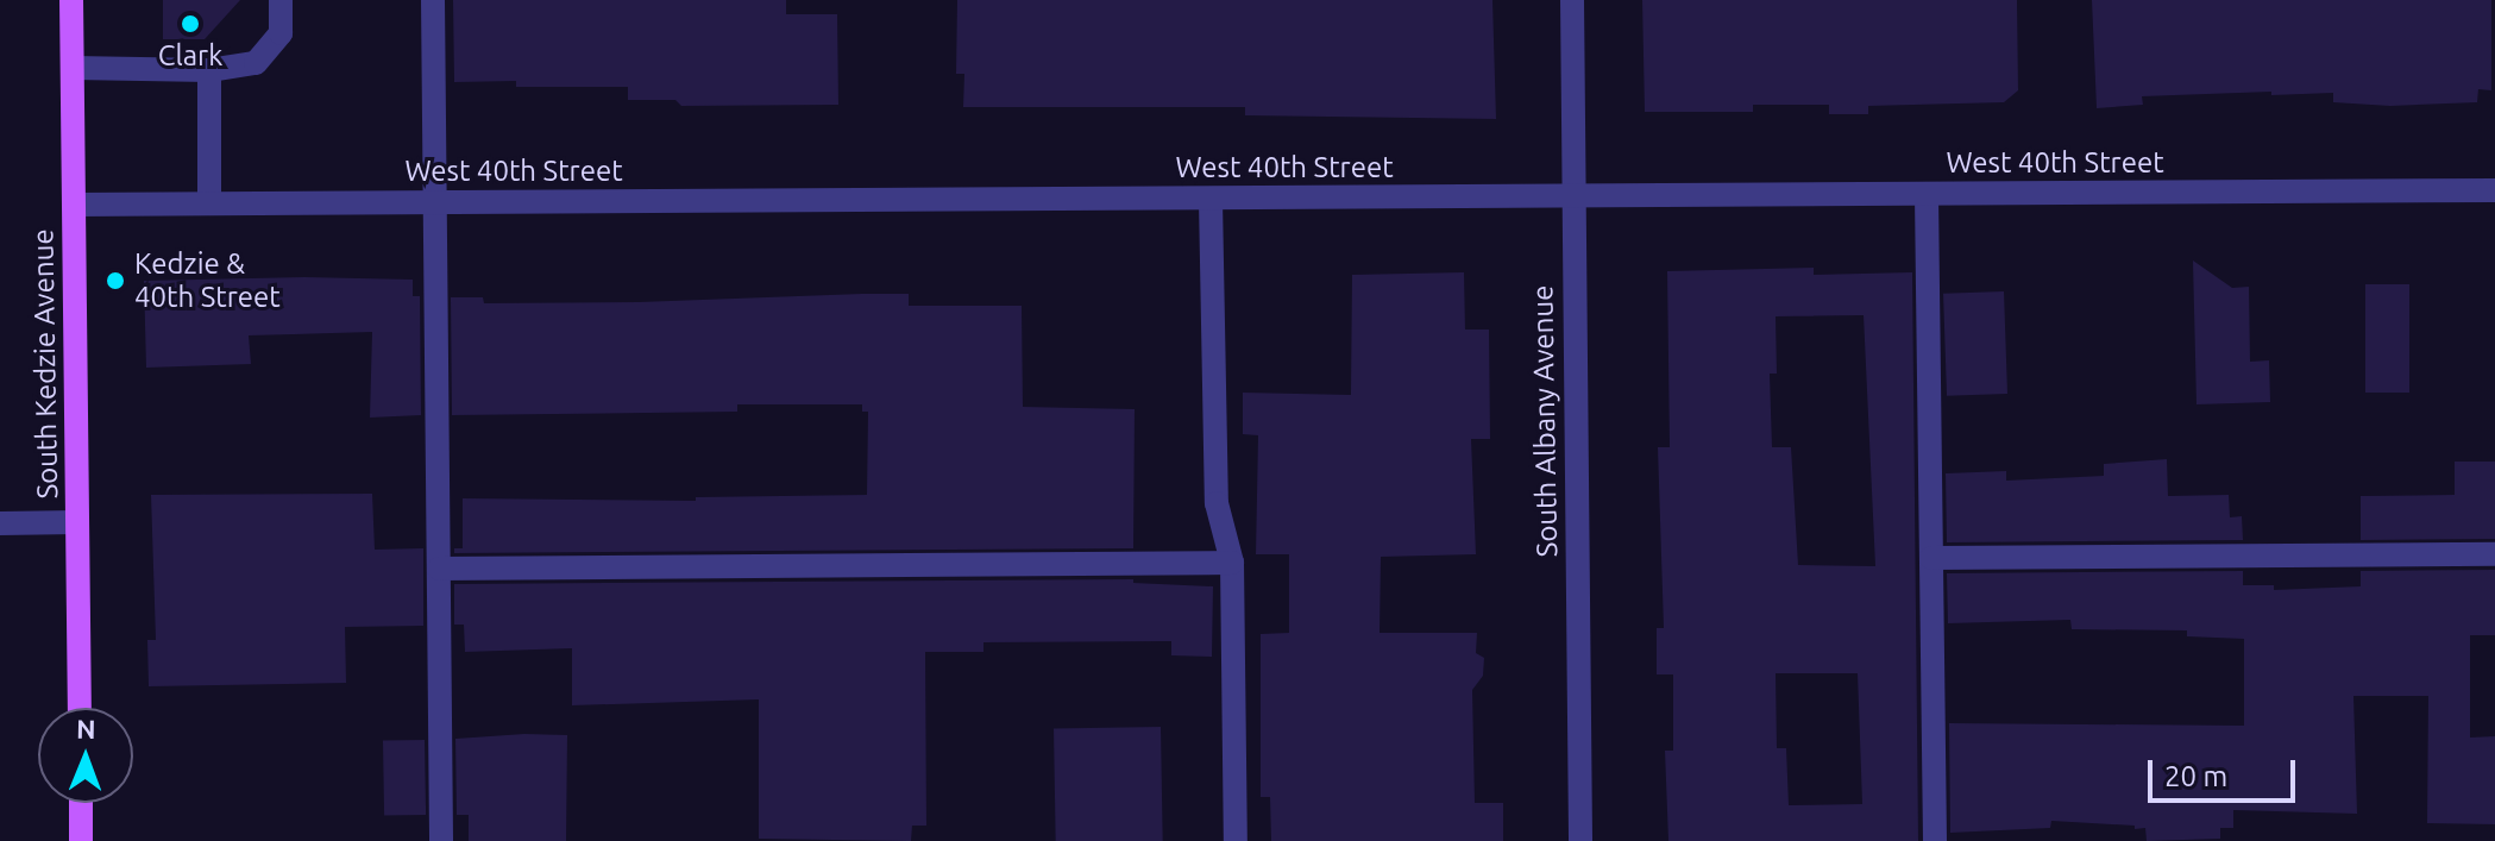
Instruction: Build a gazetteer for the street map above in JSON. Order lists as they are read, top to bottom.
{
  "streets": {
    "main road": ["South Kedzie Avenue"],
    "street": ["West 40th Street", "South Albany Avenue"]
  },
  "crossings": [
    ["West 40th Street", "South Kedzie Avenue"],
    ["West 40th Street", "South Albany Avenue"]
  ],
  "places": ["Clark", "Kedzie & 40th Street"],
  "scale_bar": "20 m",
  "north": "top"
}
